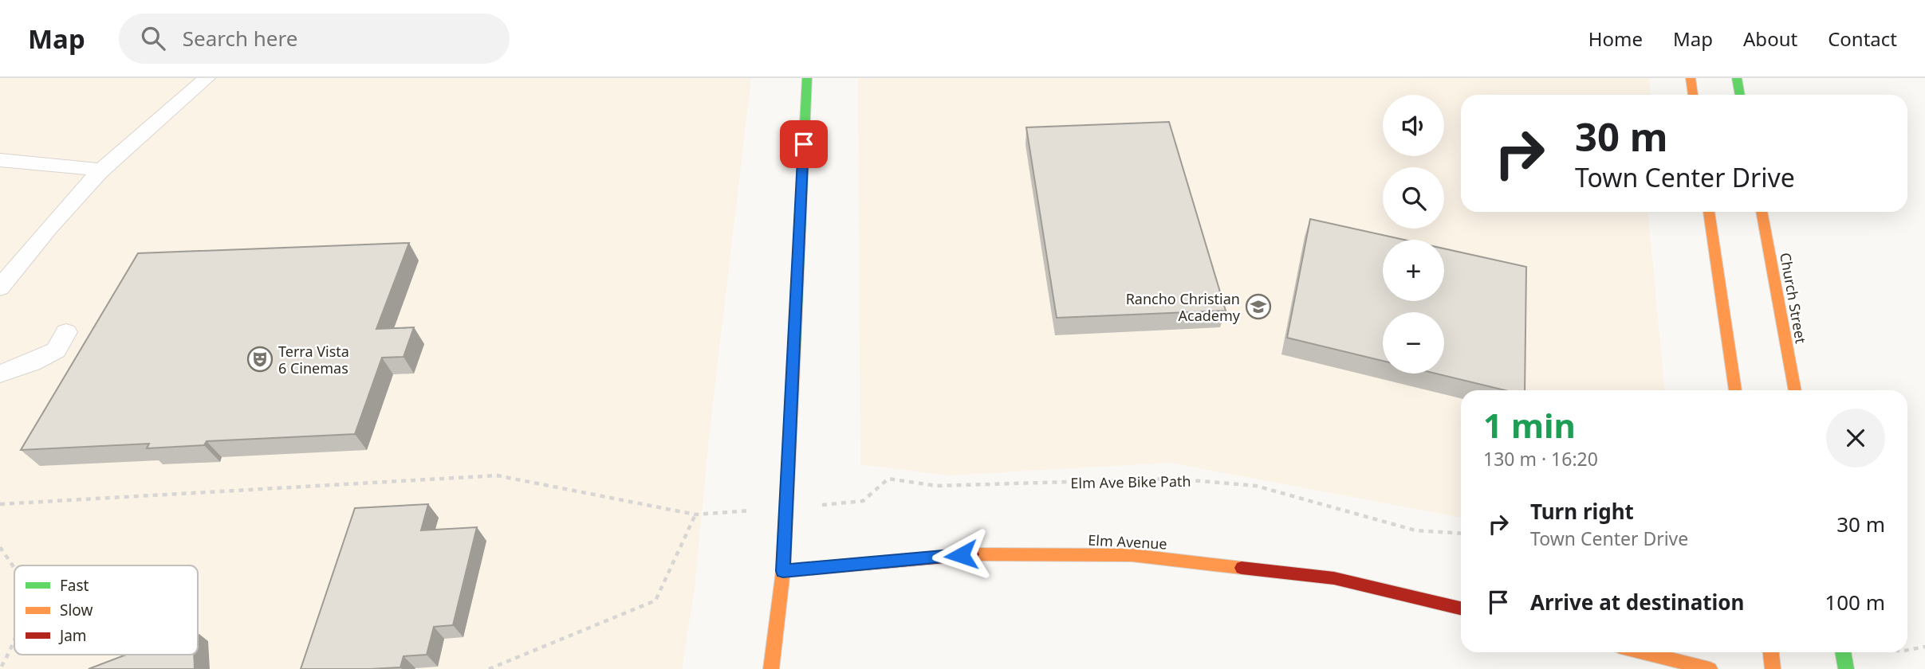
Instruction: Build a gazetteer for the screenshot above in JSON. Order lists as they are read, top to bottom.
{
  "streets": {
    "street": ["Church Street", "Elm Avenue"],
    "path": ["Elm Ave Bike Path"]
  },
  "places": {
    "school or university": ["Rancho Christian Academy"],
    "theatre": ["Terra Vista 6 Cinemas"]
  },
  "legend": ["Fast", "Slow", "Jam"],
  "page": {
    "header": "Map",
    "search": "Search here",
    "nav": [
      "Home",
      "Map",
      "About",
      "Contact"
    ],
    "map_buttons": ["+", "−"],
    "turn": ["30 m", "Town Center Drive"],
    "heading": ["1 min", "130 m · 16:20"],
    "list": [
      {
        "name": "Turn right",
        "note": "Town Center Drive",
        "value": "30 m"
      },
      {
        "name": "Arrive at destination",
        "value": "100 m"
      }
    ]
  }
}
